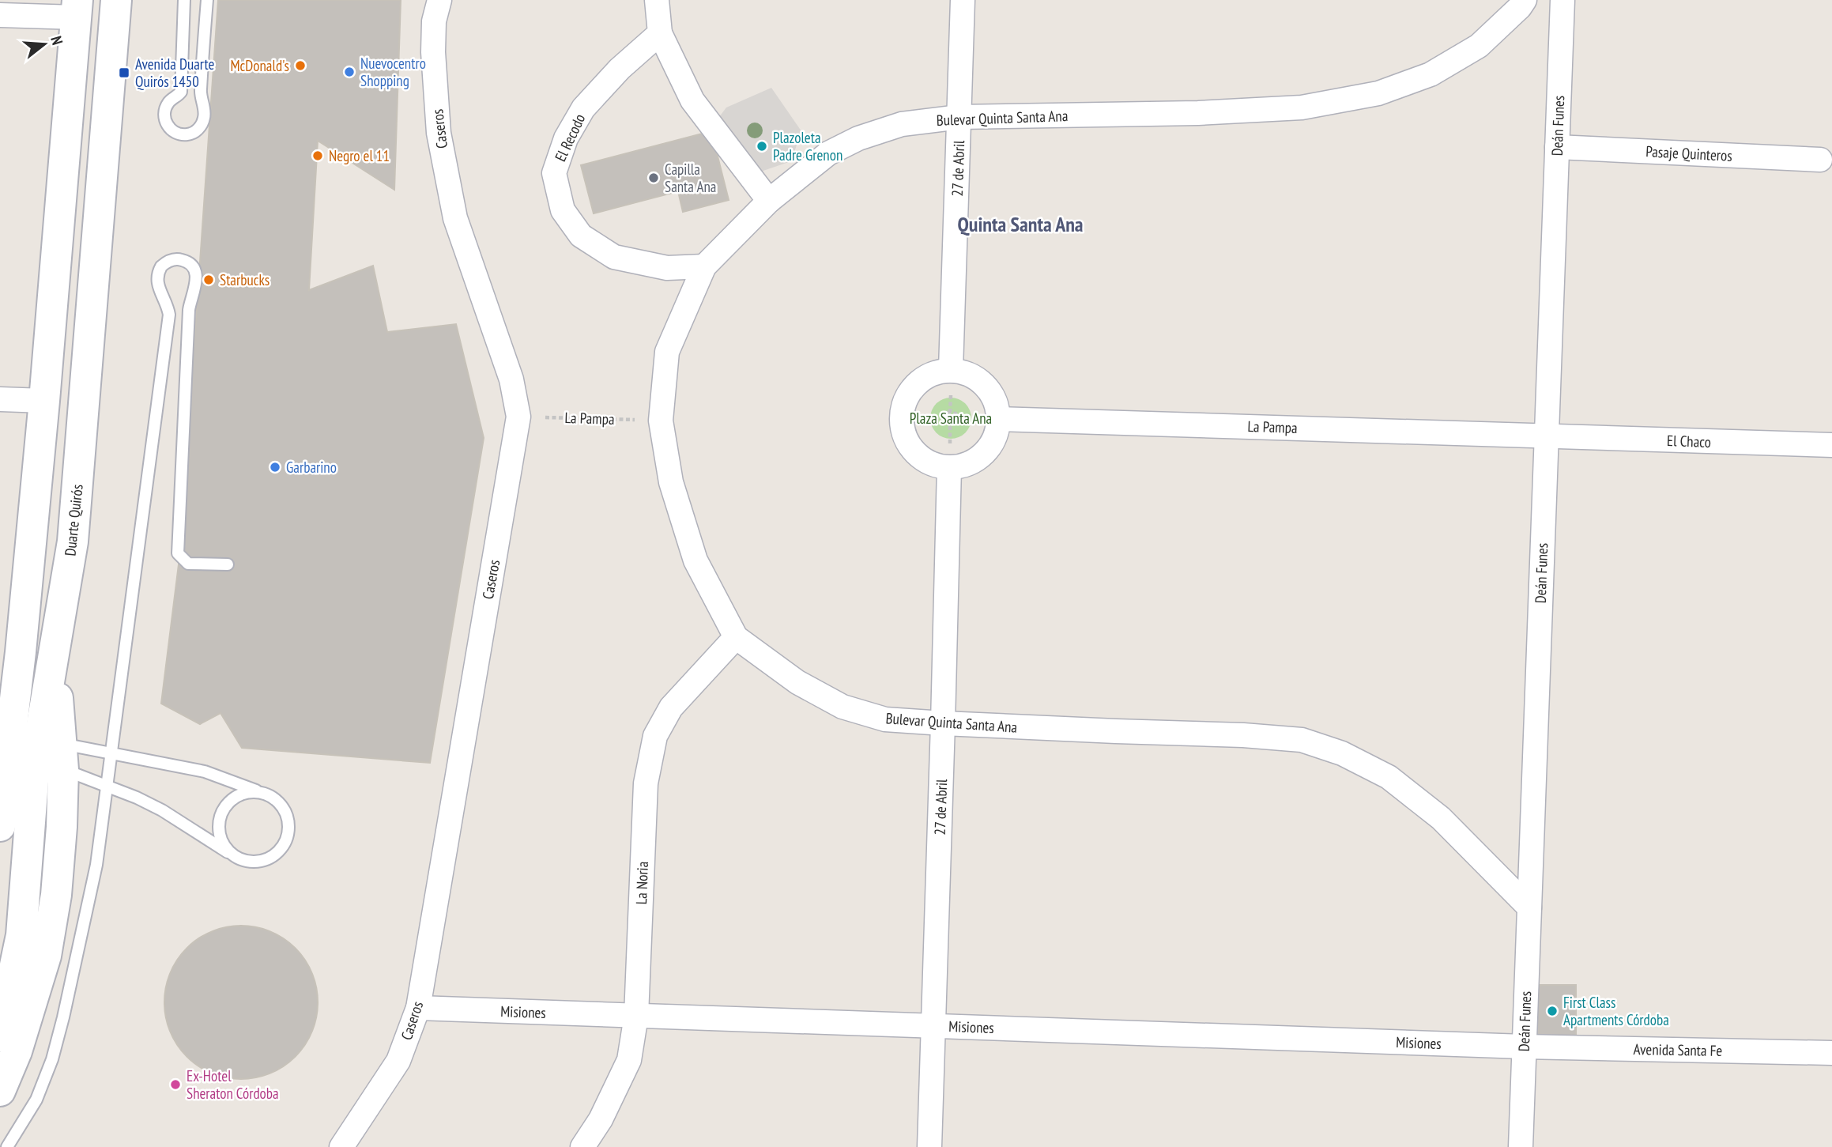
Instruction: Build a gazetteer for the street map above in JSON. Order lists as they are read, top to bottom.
{
  "streets": {
    "main road": ["Duarte Quirós"],
    "street": [
      "Bulevar Quinta Santa Ana",
      "Deán Funes",
      "Caseros",
      "El Recodo",
      "Pasaje Quinteros",
      "27 de Abril",
      "La Pampa",
      "El Chaco",
      "La Noria",
      "Misiones",
      "Avenida Santa Fe"
    ]
  },
  "crossings": [
    ["Bulevar Quinta Santa Ana", "Deán Funes"],
    ["Bulevar Quinta Santa Ana", "El Recodo"],
    ["Bulevar Quinta Santa Ana", "27 de Abril"],
    ["Bulevar Quinta Santa Ana", "La Pampa"],
    ["Bulevar Quinta Santa Ana", "La Noria"],
    ["Deán Funes", "Pasaje Quinteros"],
    ["Deán Funes", "La Pampa"],
    ["Deán Funes", "El Chaco"],
    ["Deán Funes", "Misiones"],
    ["Deán Funes", "Avenida Santa Fe"],
    ["Caseros", "La Pampa"],
    ["Caseros", "Misiones"],
    ["27 de Abril", "La Pampa"],
    ["27 de Abril", "Misiones"],
    ["La Pampa", "El Chaco"],
    ["La Noria", "Misiones"],
    ["Misiones", "Avenida Santa Fe"]
  ],
  "districts": ["Quinta Santa Ana"],
  "parks": ["Plaza Santa Ana"],
  "places": {
    "other": [
      "McDonald's",
      "Nuevocentro Shopping",
      "Plazoleta Padre Grenon",
      "Negro el 11",
      "Capilla Santa Ana",
      "Starbucks",
      "Garbarino",
      "First Class Apartments Córdoba",
      "Ex-Hotel Sheraton Córdoba"
    ],
    "transit": ["Avenida Duarte Quirós 1450"]
  },
  "north": "right"
}
